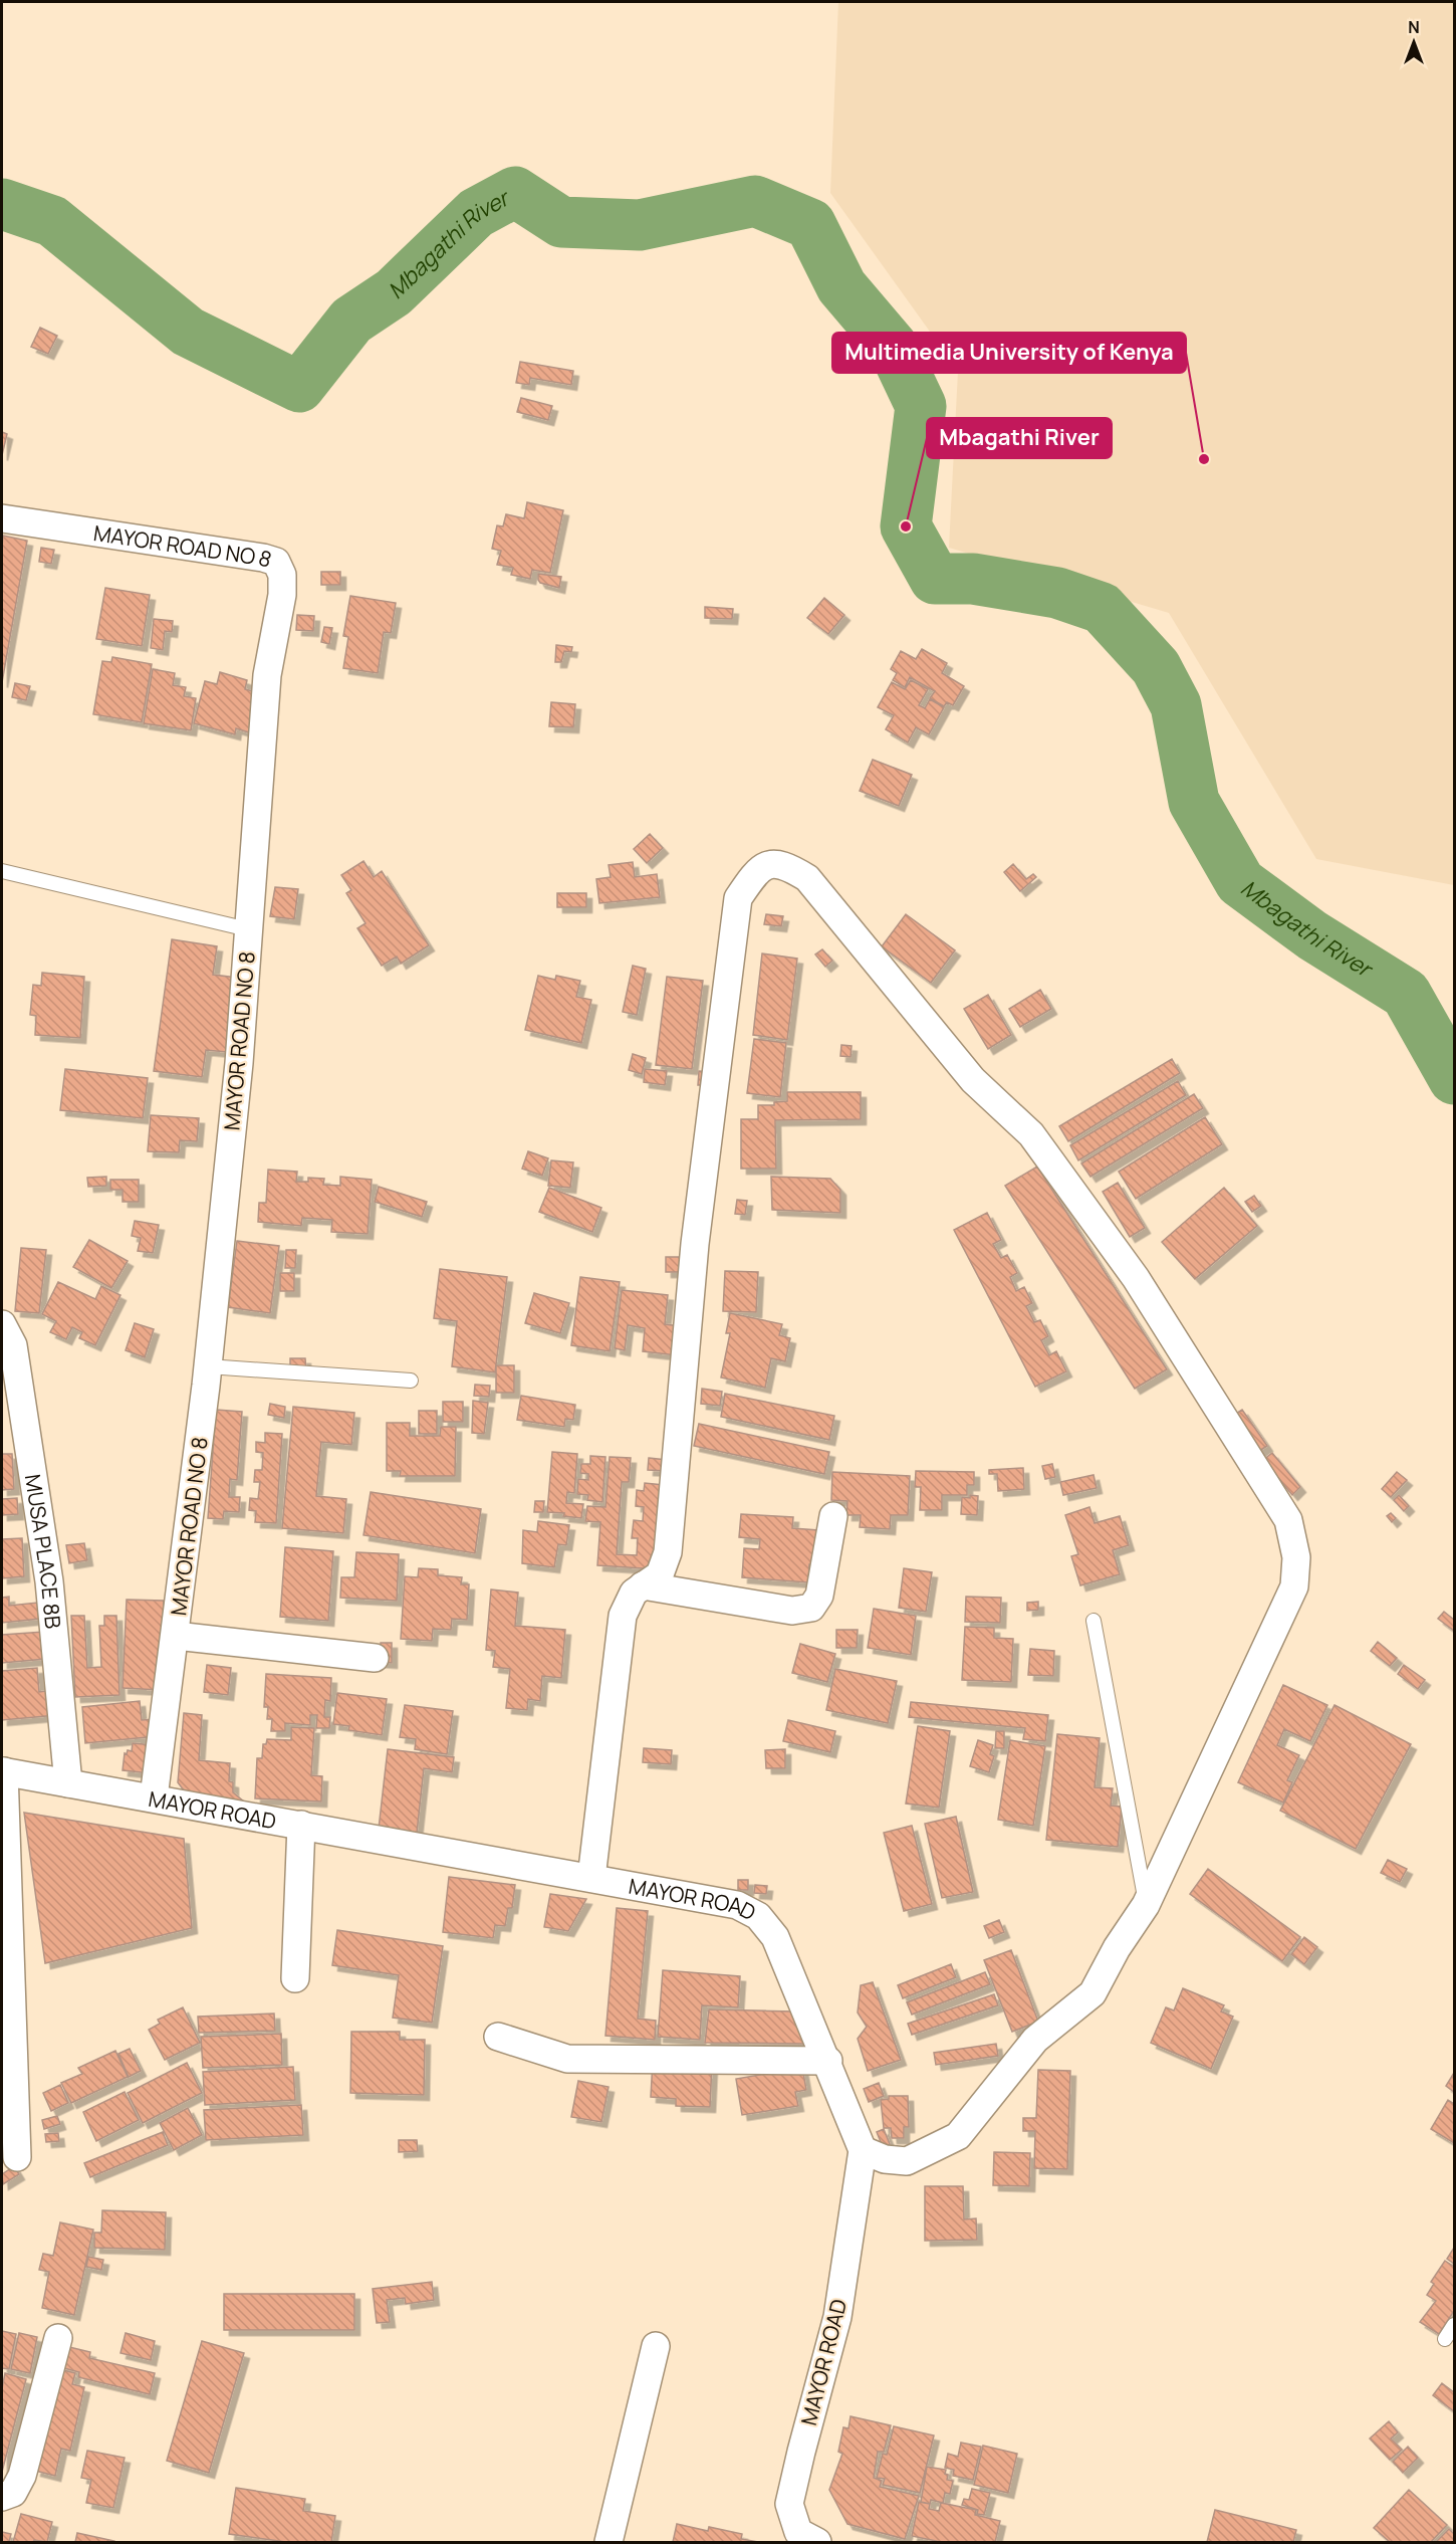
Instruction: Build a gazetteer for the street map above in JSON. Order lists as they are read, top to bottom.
{
  "streets": {
    "street": ["MAYOR ROAD NO 8", "MUSA PLACE 8B", "MAYOR ROAD"]
  },
  "crossings": [
    ["MAYOR ROAD NO 8", "MAYOR ROAD"],
    ["MUSA PLACE 8B", "MAYOR ROAD"]
  ],
  "water": ["Mbagathi River"],
  "places": ["Multimedia University of Kenya", "Mbagathi River"],
  "north": "top"
}
